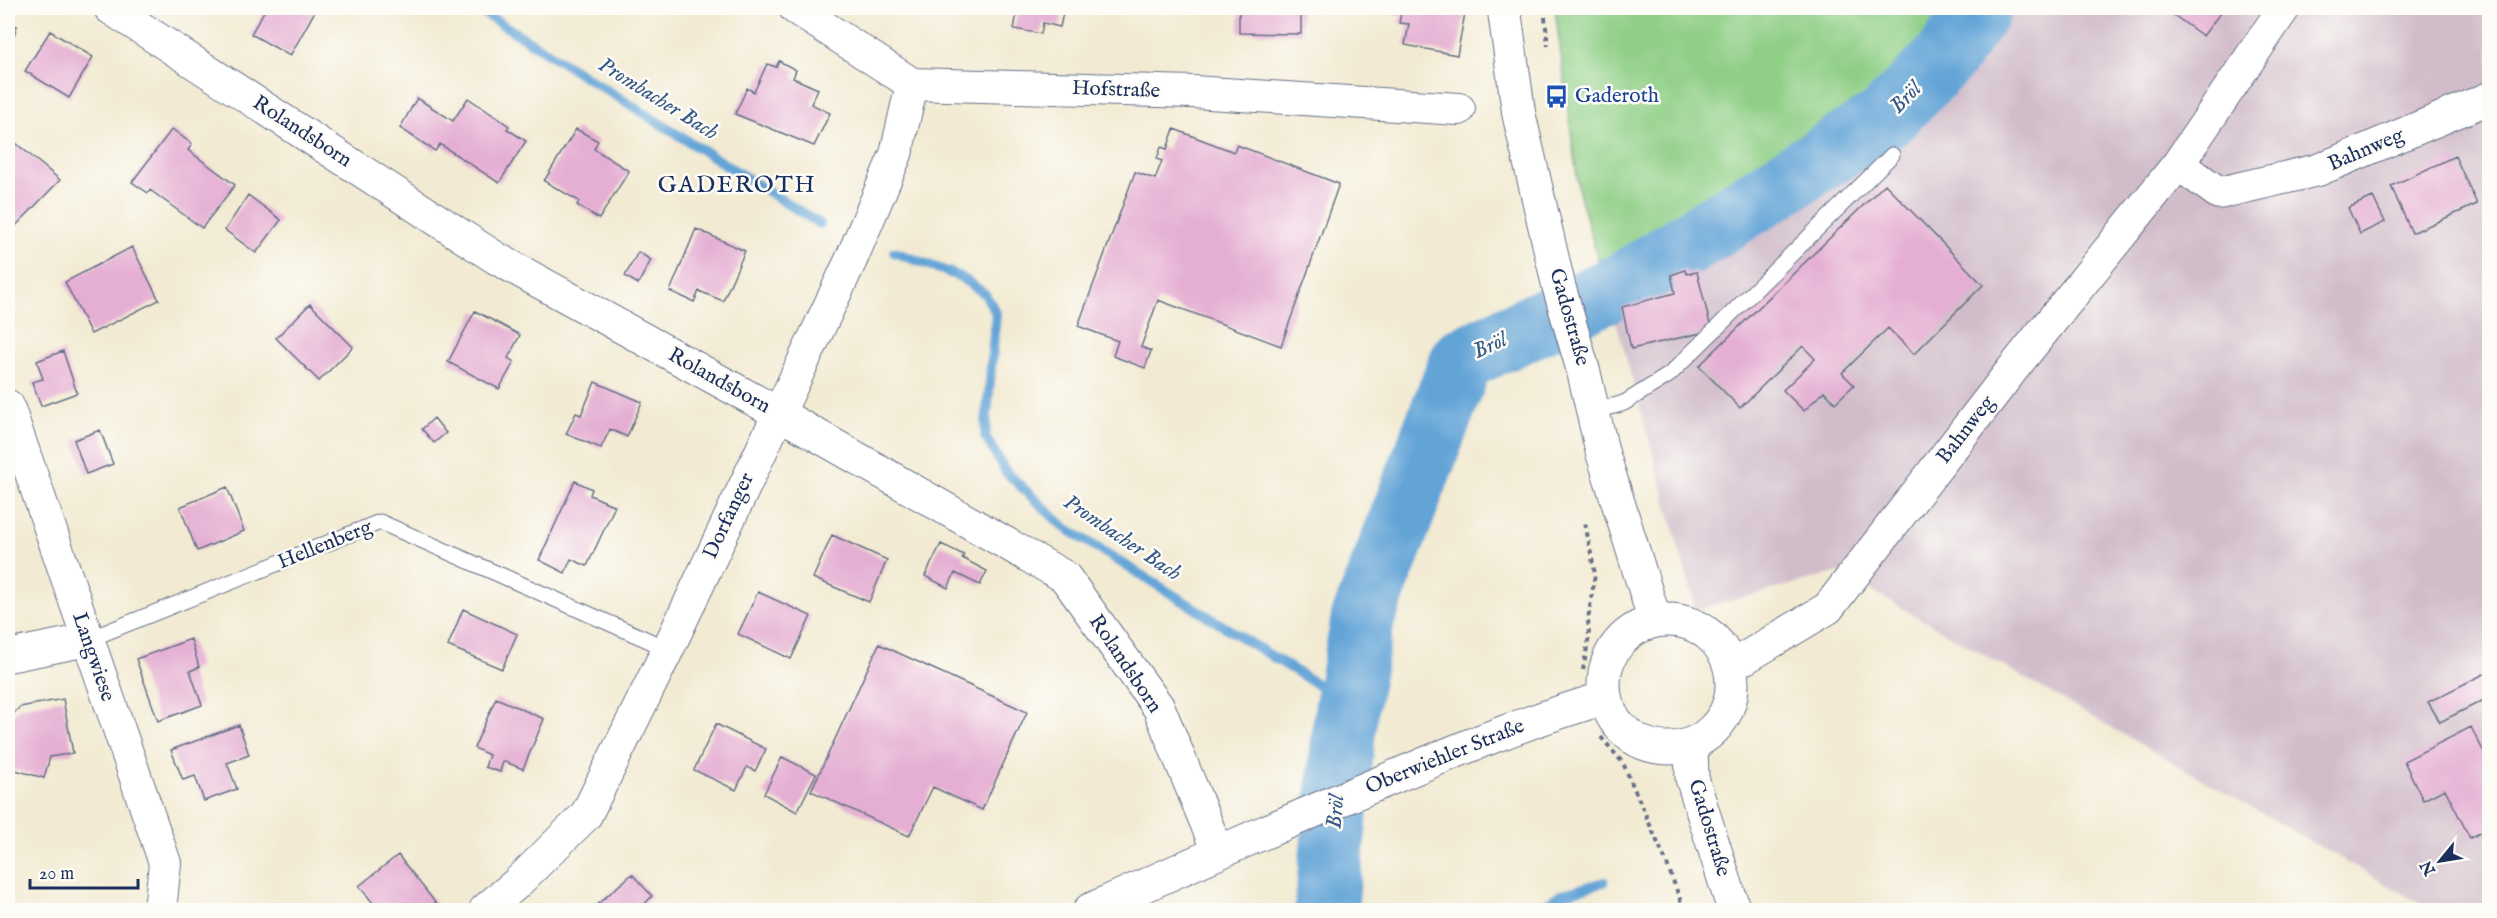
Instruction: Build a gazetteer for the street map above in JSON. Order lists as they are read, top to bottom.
{
  "streets": {
    "main road": ["Gadostraße", "Oberwiehler Straße"],
    "street": [
      "Hofstraße",
      "Rolandsborn",
      "Bahnweg",
      "Dorfanger",
      "Hellenberg",
      "Langwiese"
    ]
  },
  "crossings": [
    ["Hofstraße", "Dorfanger"],
    ["Rolandsborn", "Dorfanger"],
    ["Rolandsborn", "Oberwiehler Straße"],
    ["Bahnweg", "Gadostraße"],
    ["Bahnweg", "Oberwiehler Straße"],
    ["Gadostraße", "Oberwiehler Straße"],
    ["Dorfanger", "Hellenberg"],
    ["Hellenberg", "Langwiese"]
  ],
  "districts": ["GADEROTH"],
  "water": ["Bröl", "Prombacher Bach"],
  "places": {
    "bus stop": ["Gaderoth"]
  },
  "scale_bar": "20 m",
  "north": "bottom left"
}
